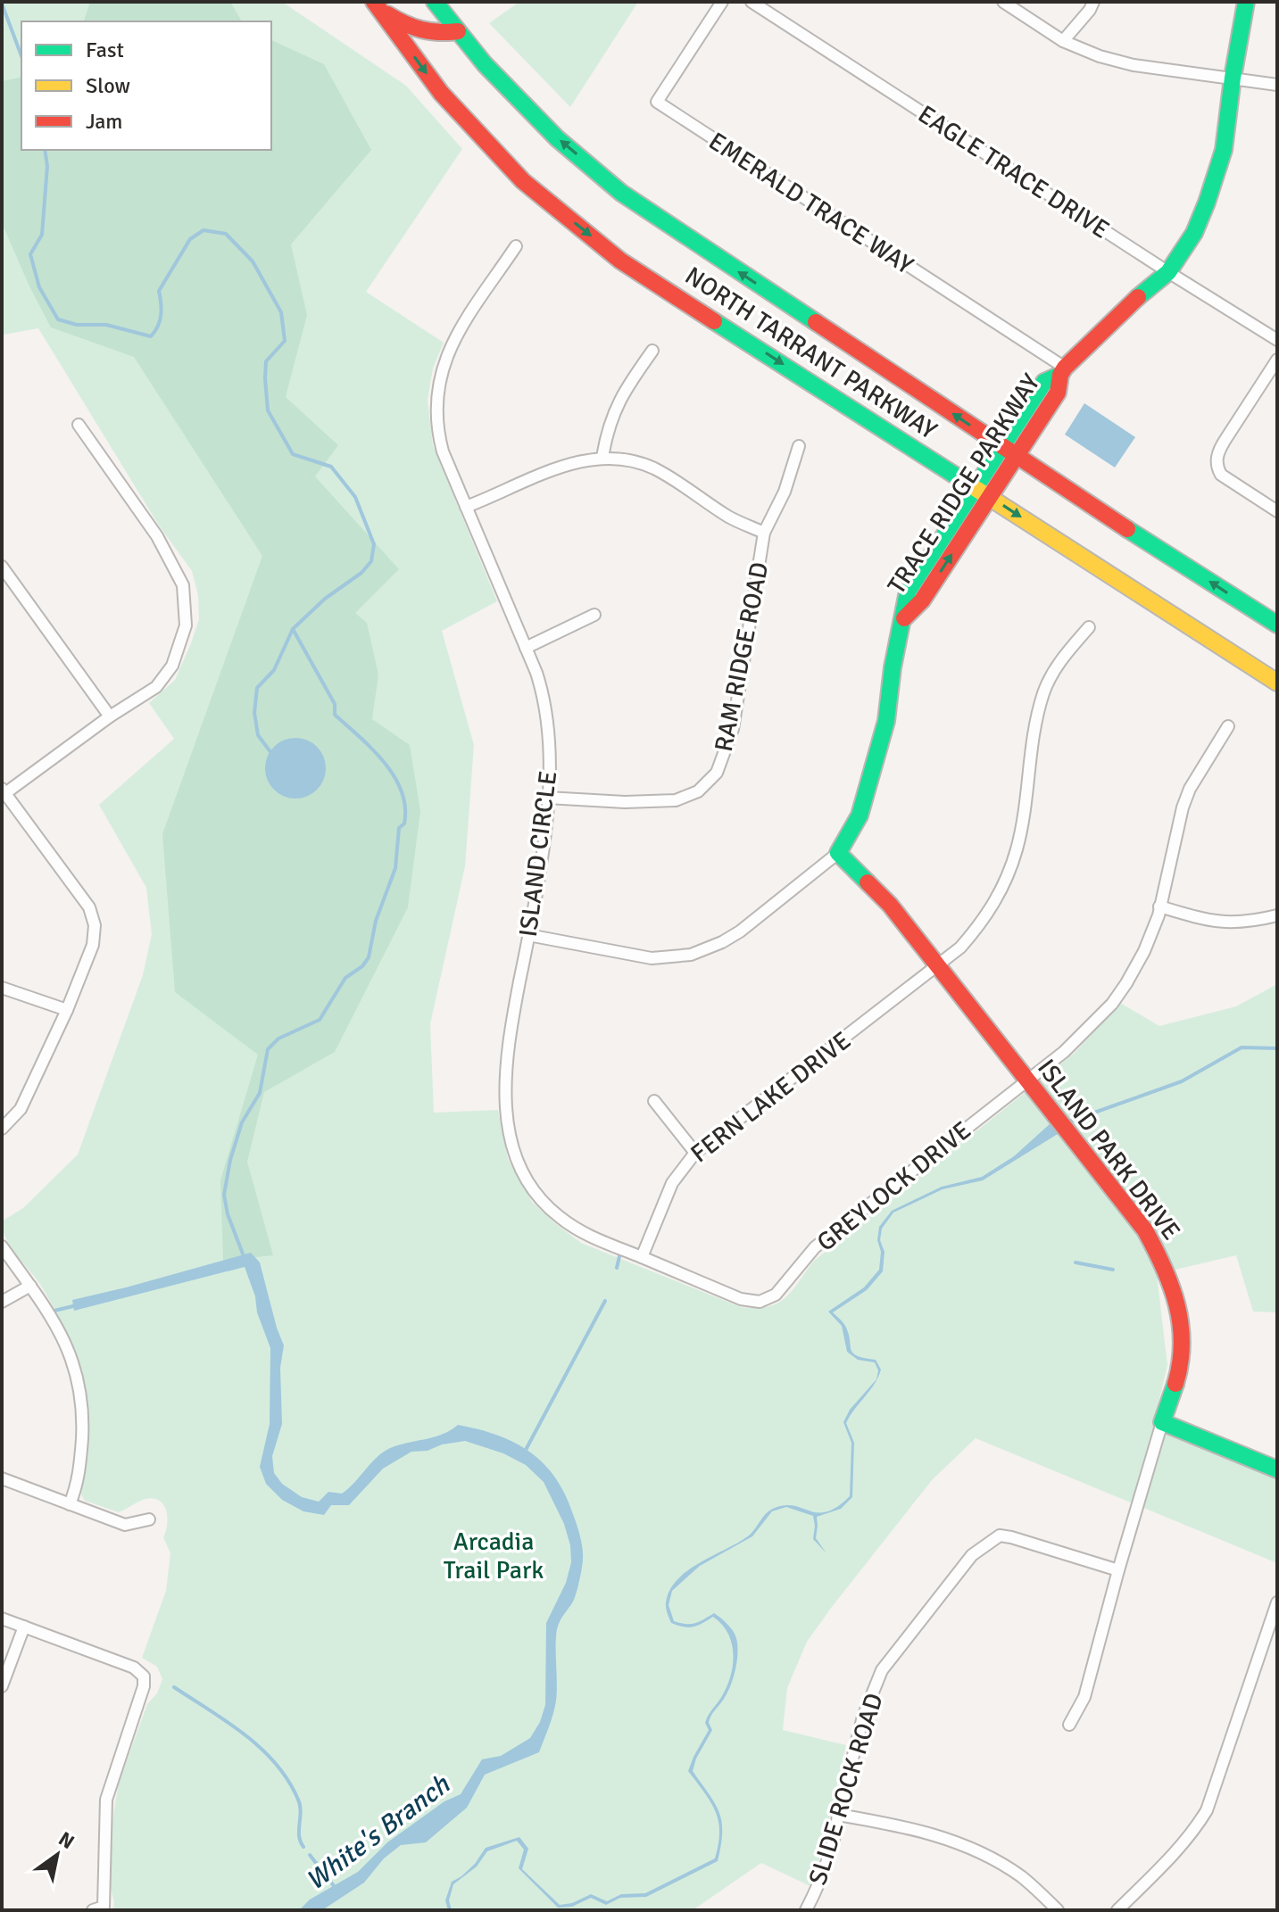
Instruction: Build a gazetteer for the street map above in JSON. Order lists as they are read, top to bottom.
{
  "streets": {
    "main road": ["NORTH TARRANT PARKWAY", "TRACE RIDGE PARKWAY", "ISLAND PARK DRIVE"],
    "street": [
      "EAGLE TRACE DRIVE",
      "EMERALD TRACE WAY",
      "RAM RIDGE ROAD",
      "ISLAND CIRCLE",
      "FERN LAKE DRIVE",
      "GREYLOCK DRIVE",
      "SLIDE ROCK ROAD"
    ]
  },
  "crossings": [
    ["EAGLE TRACE DRIVE", "TRACE RIDGE PARKWAY"],
    ["EMERALD TRACE WAY", "TRACE RIDGE PARKWAY"],
    ["NORTH TARRANT PARKWAY", "TRACE RIDGE PARKWAY"],
    ["TRACE RIDGE PARKWAY", "ISLAND CIRCLE"],
    ["TRACE RIDGE PARKWAY", "ISLAND PARK DRIVE"],
    ["RAM RIDGE ROAD", "ISLAND CIRCLE"],
    ["ISLAND CIRCLE", "FERN LAKE DRIVE"],
    ["ISLAND CIRCLE", "GREYLOCK DRIVE"],
    ["FERN LAKE DRIVE", "ISLAND PARK DRIVE"],
    ["ISLAND PARK DRIVE", "GREYLOCK DRIVE"],
    ["ISLAND PARK DRIVE", "SLIDE ROCK ROAD"]
  ],
  "water": ["White's Branch"],
  "parks": ["Arcadia Trail Park"],
  "legend": ["Fast", "Slow", "Jam"],
  "north": "top right"
}
